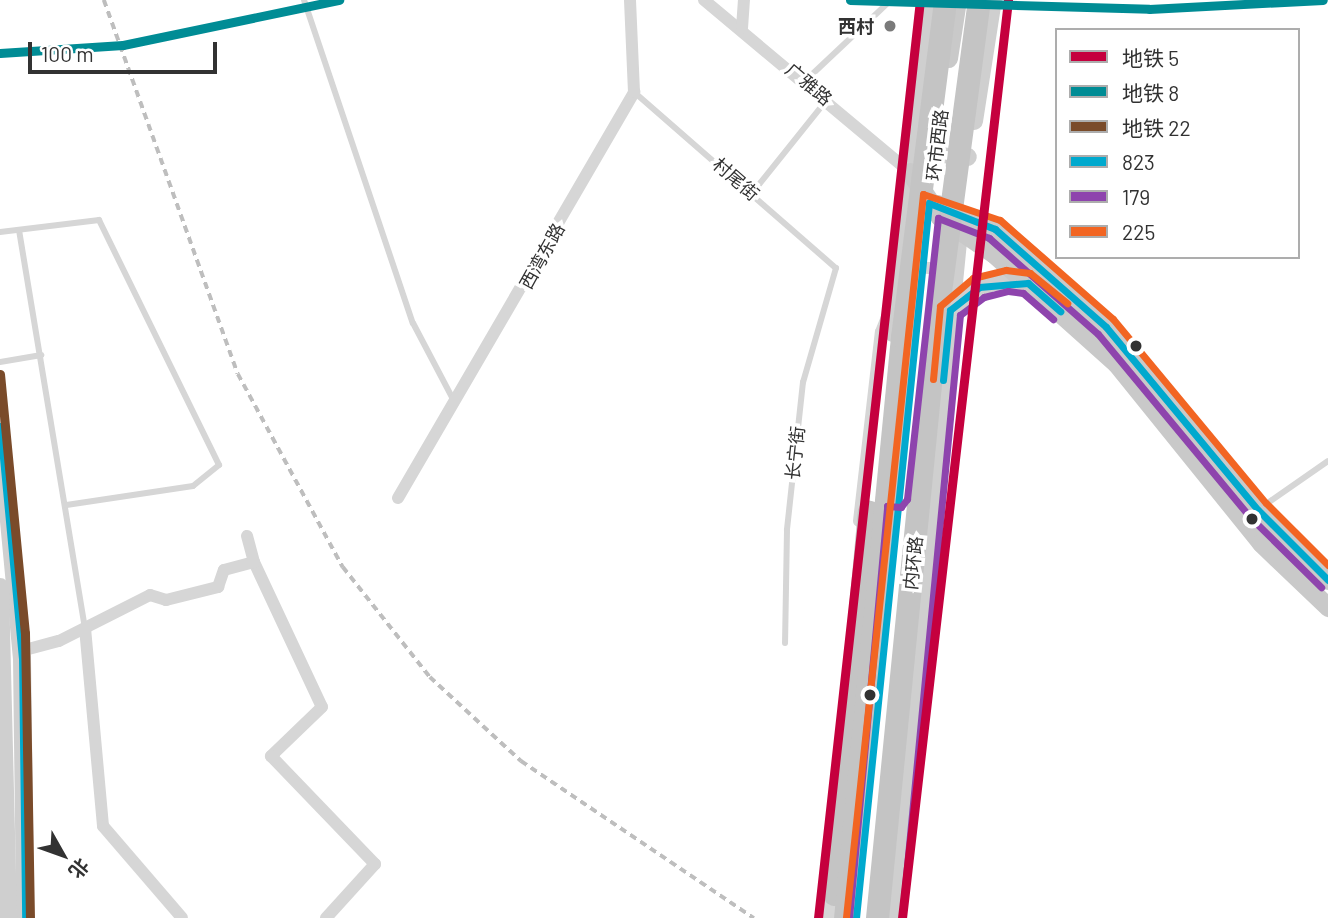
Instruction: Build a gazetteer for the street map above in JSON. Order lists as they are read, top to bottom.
{
  "streets": {
    "highway": ["内环路"],
    "main road": ["环市西路"],
    "street": ["广雅路", "西湾东路"],
    "lane": ["村尾街", "长宁街"]
  },
  "crossings": [
    ["环市西路", "内环路"],
    ["村尾街", "西湾东路"],
    ["村尾街", "长宁街"]
  ],
  "places": ["西村"],
  "lines": [
    "metro line 5",
    "metro line 8",
    "transit line 225",
    "transit line 823",
    "transit line 179",
    "metro line 22"
  ],
  "legend": [
    "地铁 5",
    "地铁 8",
    "地铁 22",
    "823",
    "179",
    "225"
  ],
  "scale_bar": "100 m",
  "north": "bottom right"
}
